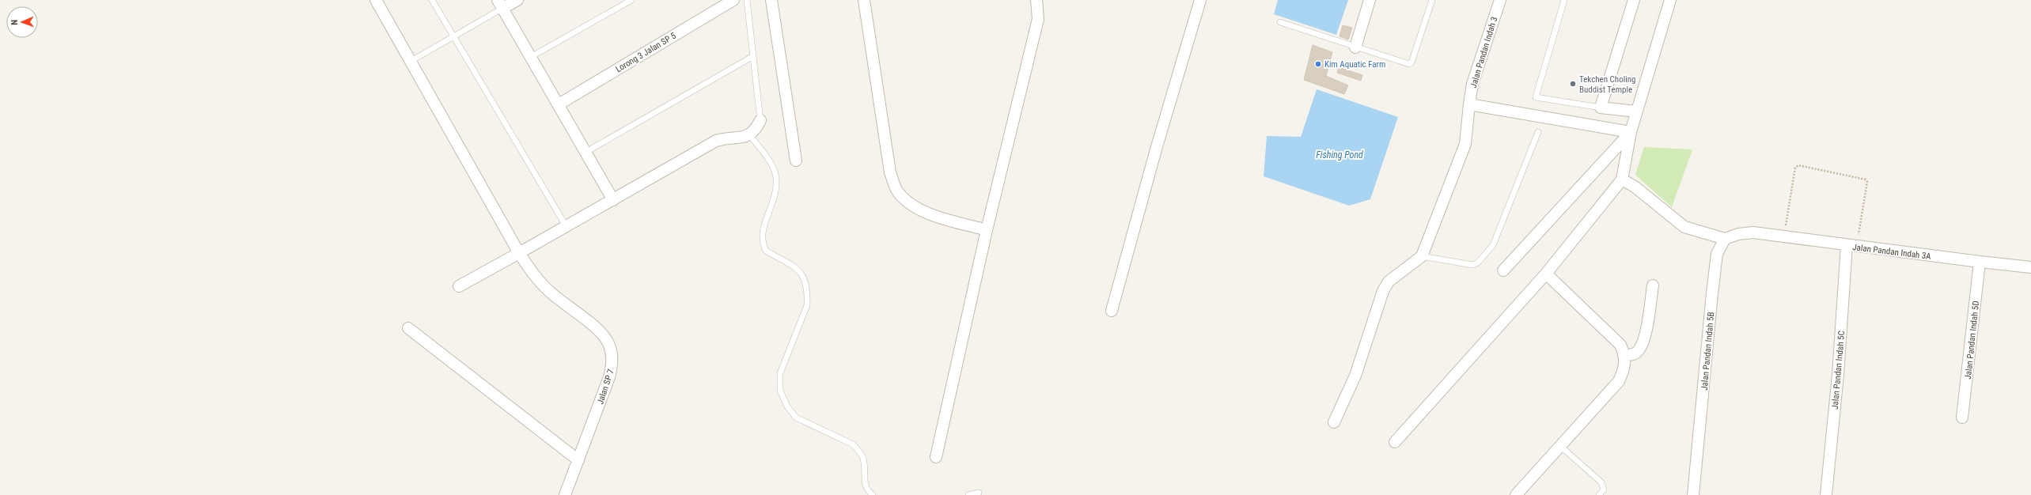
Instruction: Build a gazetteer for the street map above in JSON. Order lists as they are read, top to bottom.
{
  "streets": {
    "street": [
      "Lorong 3 Jalan SP 5",
      "Jalan Pandan Indah 3",
      "Jalan Pandan Indah 3A",
      "Jalan Pandan Indah 5D",
      "Jalan Pandan Indah 5B",
      "Jalan Pandan Indah 5C",
      "Jalan SP 7"
    ]
  },
  "crossings": [
    ["Jalan Pandan Indah 3A", "Jalan Pandan Indah 5D"],
    ["Jalan Pandan Indah 3A", "Jalan Pandan Indah 5B"],
    ["Jalan Pandan Indah 3A", "Jalan Pandan Indah 5C"]
  ],
  "water": ["Fishing Pond"],
  "places": ["Kim Aquatic Farm", "Tekchen Choling Buddist Temple"],
  "north": "left"
}
